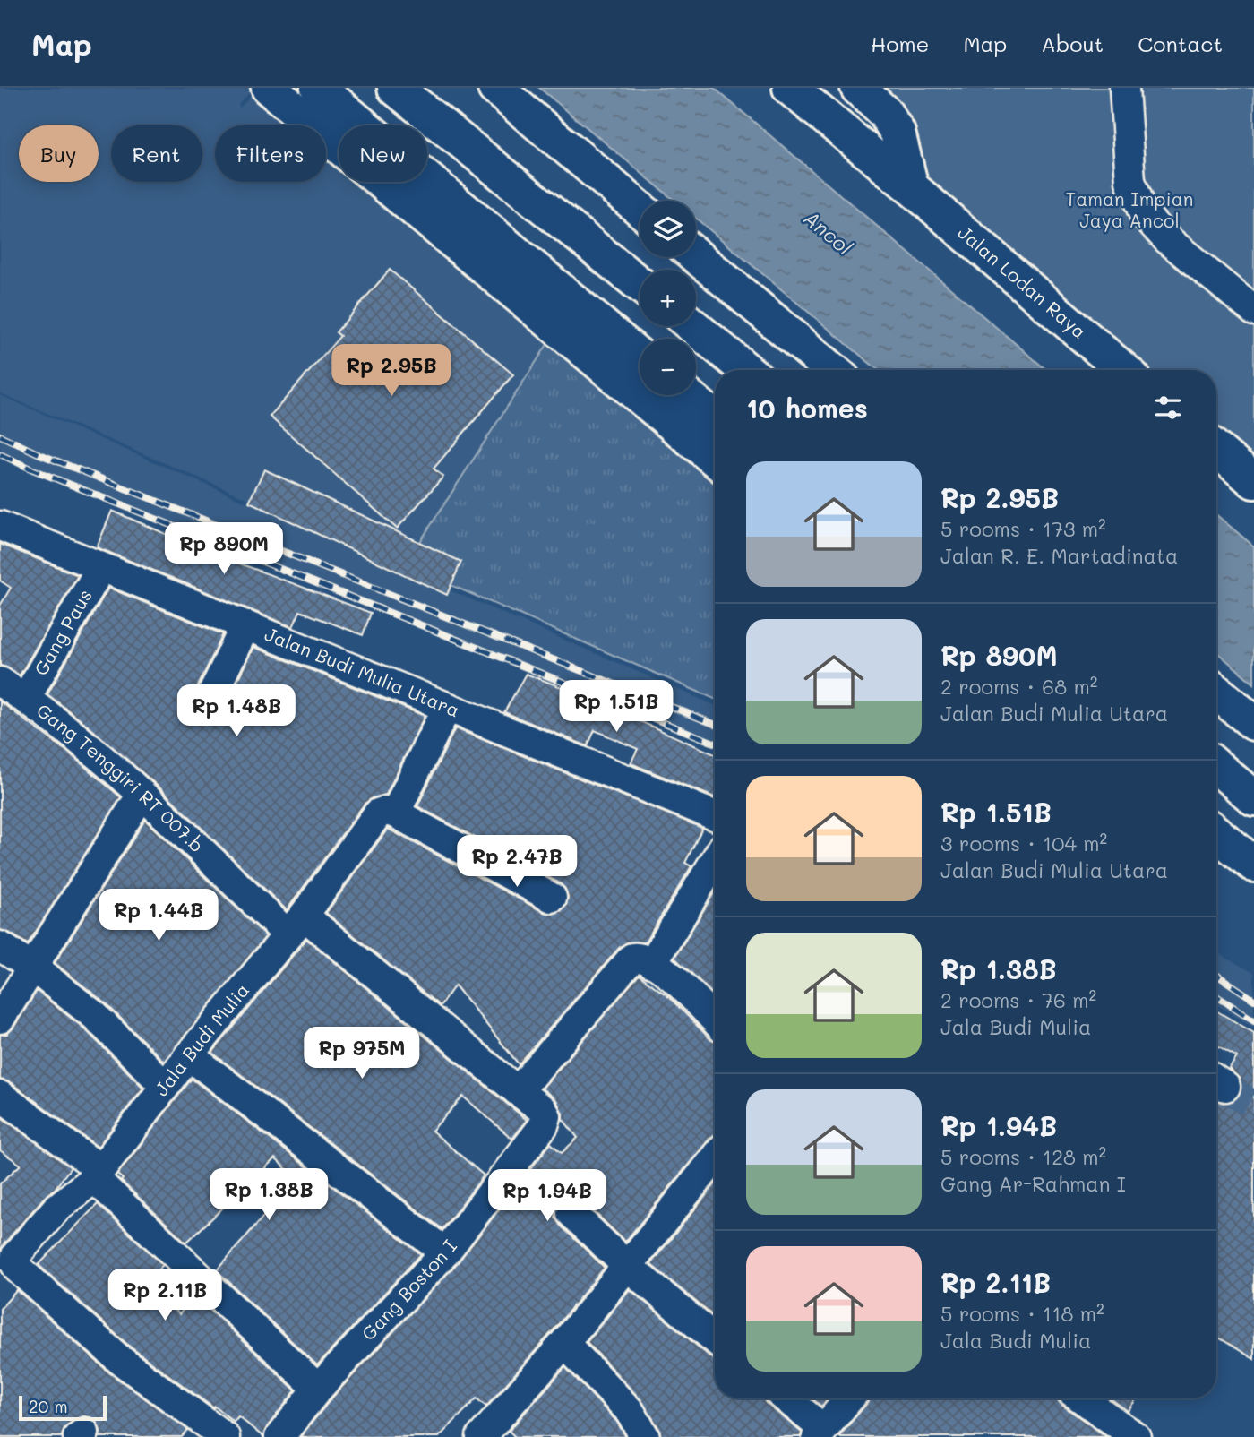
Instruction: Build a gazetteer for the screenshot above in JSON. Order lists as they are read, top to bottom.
{
  "streets": {
    "main road": ["Jalan Lodan Raya"],
    "street": [
      "Gang Paus",
      "Jalan Budi Mulia Utara",
      "Gang Tenggiri RT 007.b",
      "Jala Budi Mulia",
      "Gang Boston I"
    ]
  },
  "crossings": [
    ["Gang Paus", "Jalan Budi Mulia Utara"],
    ["Gang Paus", "Gang Tenggiri RT 007.b"],
    ["Gang Tenggiri RT 007.b", "Jala Budi Mulia"],
    ["Gang Tenggiri RT 007.b", "Gang Boston I"]
  ],
  "water": ["Ancol"],
  "parks": ["Taman Impian Jaya Ancol"],
  "scale_bar": "20 m",
  "page": {
    "header": "Map",
    "nav": [
      "Home",
      "Map",
      "About",
      "Contact"
    ],
    "chip": [
      "Buy",
      "Rent",
      "Filters",
      "New"
    ],
    "map_buttons": ["+", "−"],
    "price": [
      "Rp 2.95B",
      "Rp 890M",
      "Rp 1.51B",
      "Rp 1.48B",
      "Rp 2.47B",
      "Rp 1.44B",
      "Rp 975M",
      "Rp 1.38B",
      "Rp 1.94B",
      "Rp 2.11B"
    ],
    "heading": "10 homes",
    "list": [
      {
        "name": "Rp 2.95B",
        "note": "5 rooms · 173 m² · Jalan R. E. Martadinata"
      },
      {
        "name": "Rp 890M",
        "note": "2 rooms · 68 m² · Jalan Budi Mulia Utara"
      },
      {
        "name": "Rp 1.51B",
        "note": "3 rooms · 104 m² · Jalan Budi Mulia Utara"
      },
      {
        "name": "Rp 1.38B",
        "note": "2 rooms · 76 m² · Jala Budi Mulia"
      },
      {
        "name": "Rp 1.94B",
        "note": "5 rooms · 128 m² · Gang Ar-Rahman I"
      },
      {
        "name": "Rp 2.11B",
        "note": "5 rooms · 118 m² · Jala Budi Mulia"
      }
    ],
    "scale": "20 m"
  }
}
